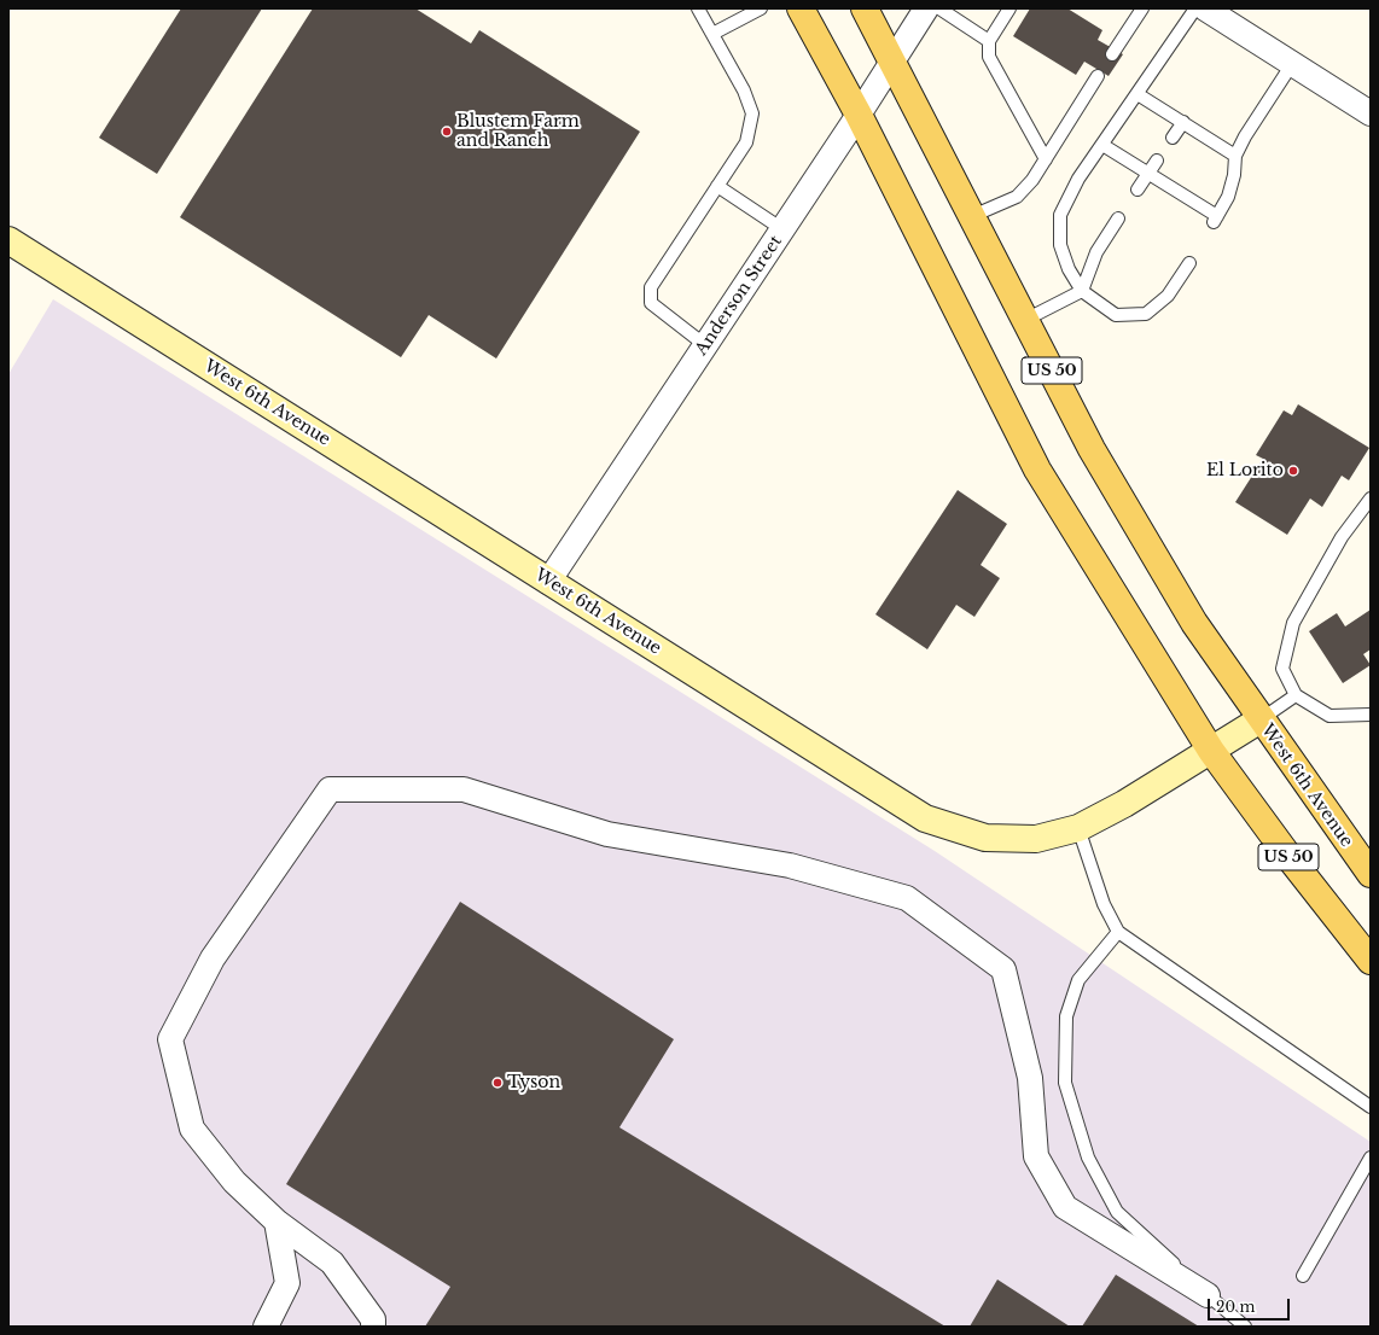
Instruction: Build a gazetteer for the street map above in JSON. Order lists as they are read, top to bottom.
{
  "streets": {
    "main road": ["US 50", "West 6th Avenue"],
    "street": ["Anderson Street"]
  },
  "crossings": [
    ["Anderson Street", "US 50"],
    ["Anderson Street", "West 6th Avenue"],
    ["US 50", "West 6th Avenue"]
  ],
  "places": ["Blustem Farm and Ranch", "El Lorito", "Tyson"],
  "scale_bar": "20 m"
}
